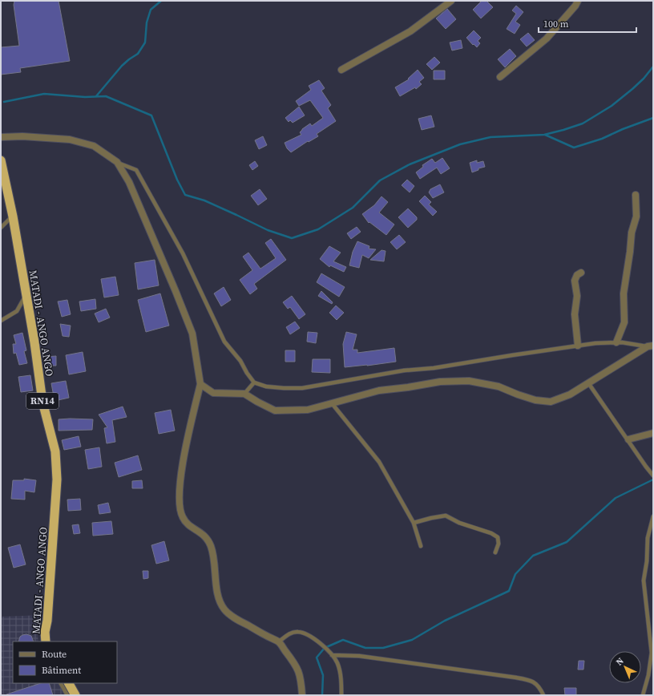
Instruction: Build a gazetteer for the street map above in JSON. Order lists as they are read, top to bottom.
{
  "streets": {
    "highway": ["MATADI - ANGO ANGO", "RN14"]
  },
  "legend": ["Route", "Bâtiment"],
  "scale_bar": "100 m",
  "north": "top left"
}
